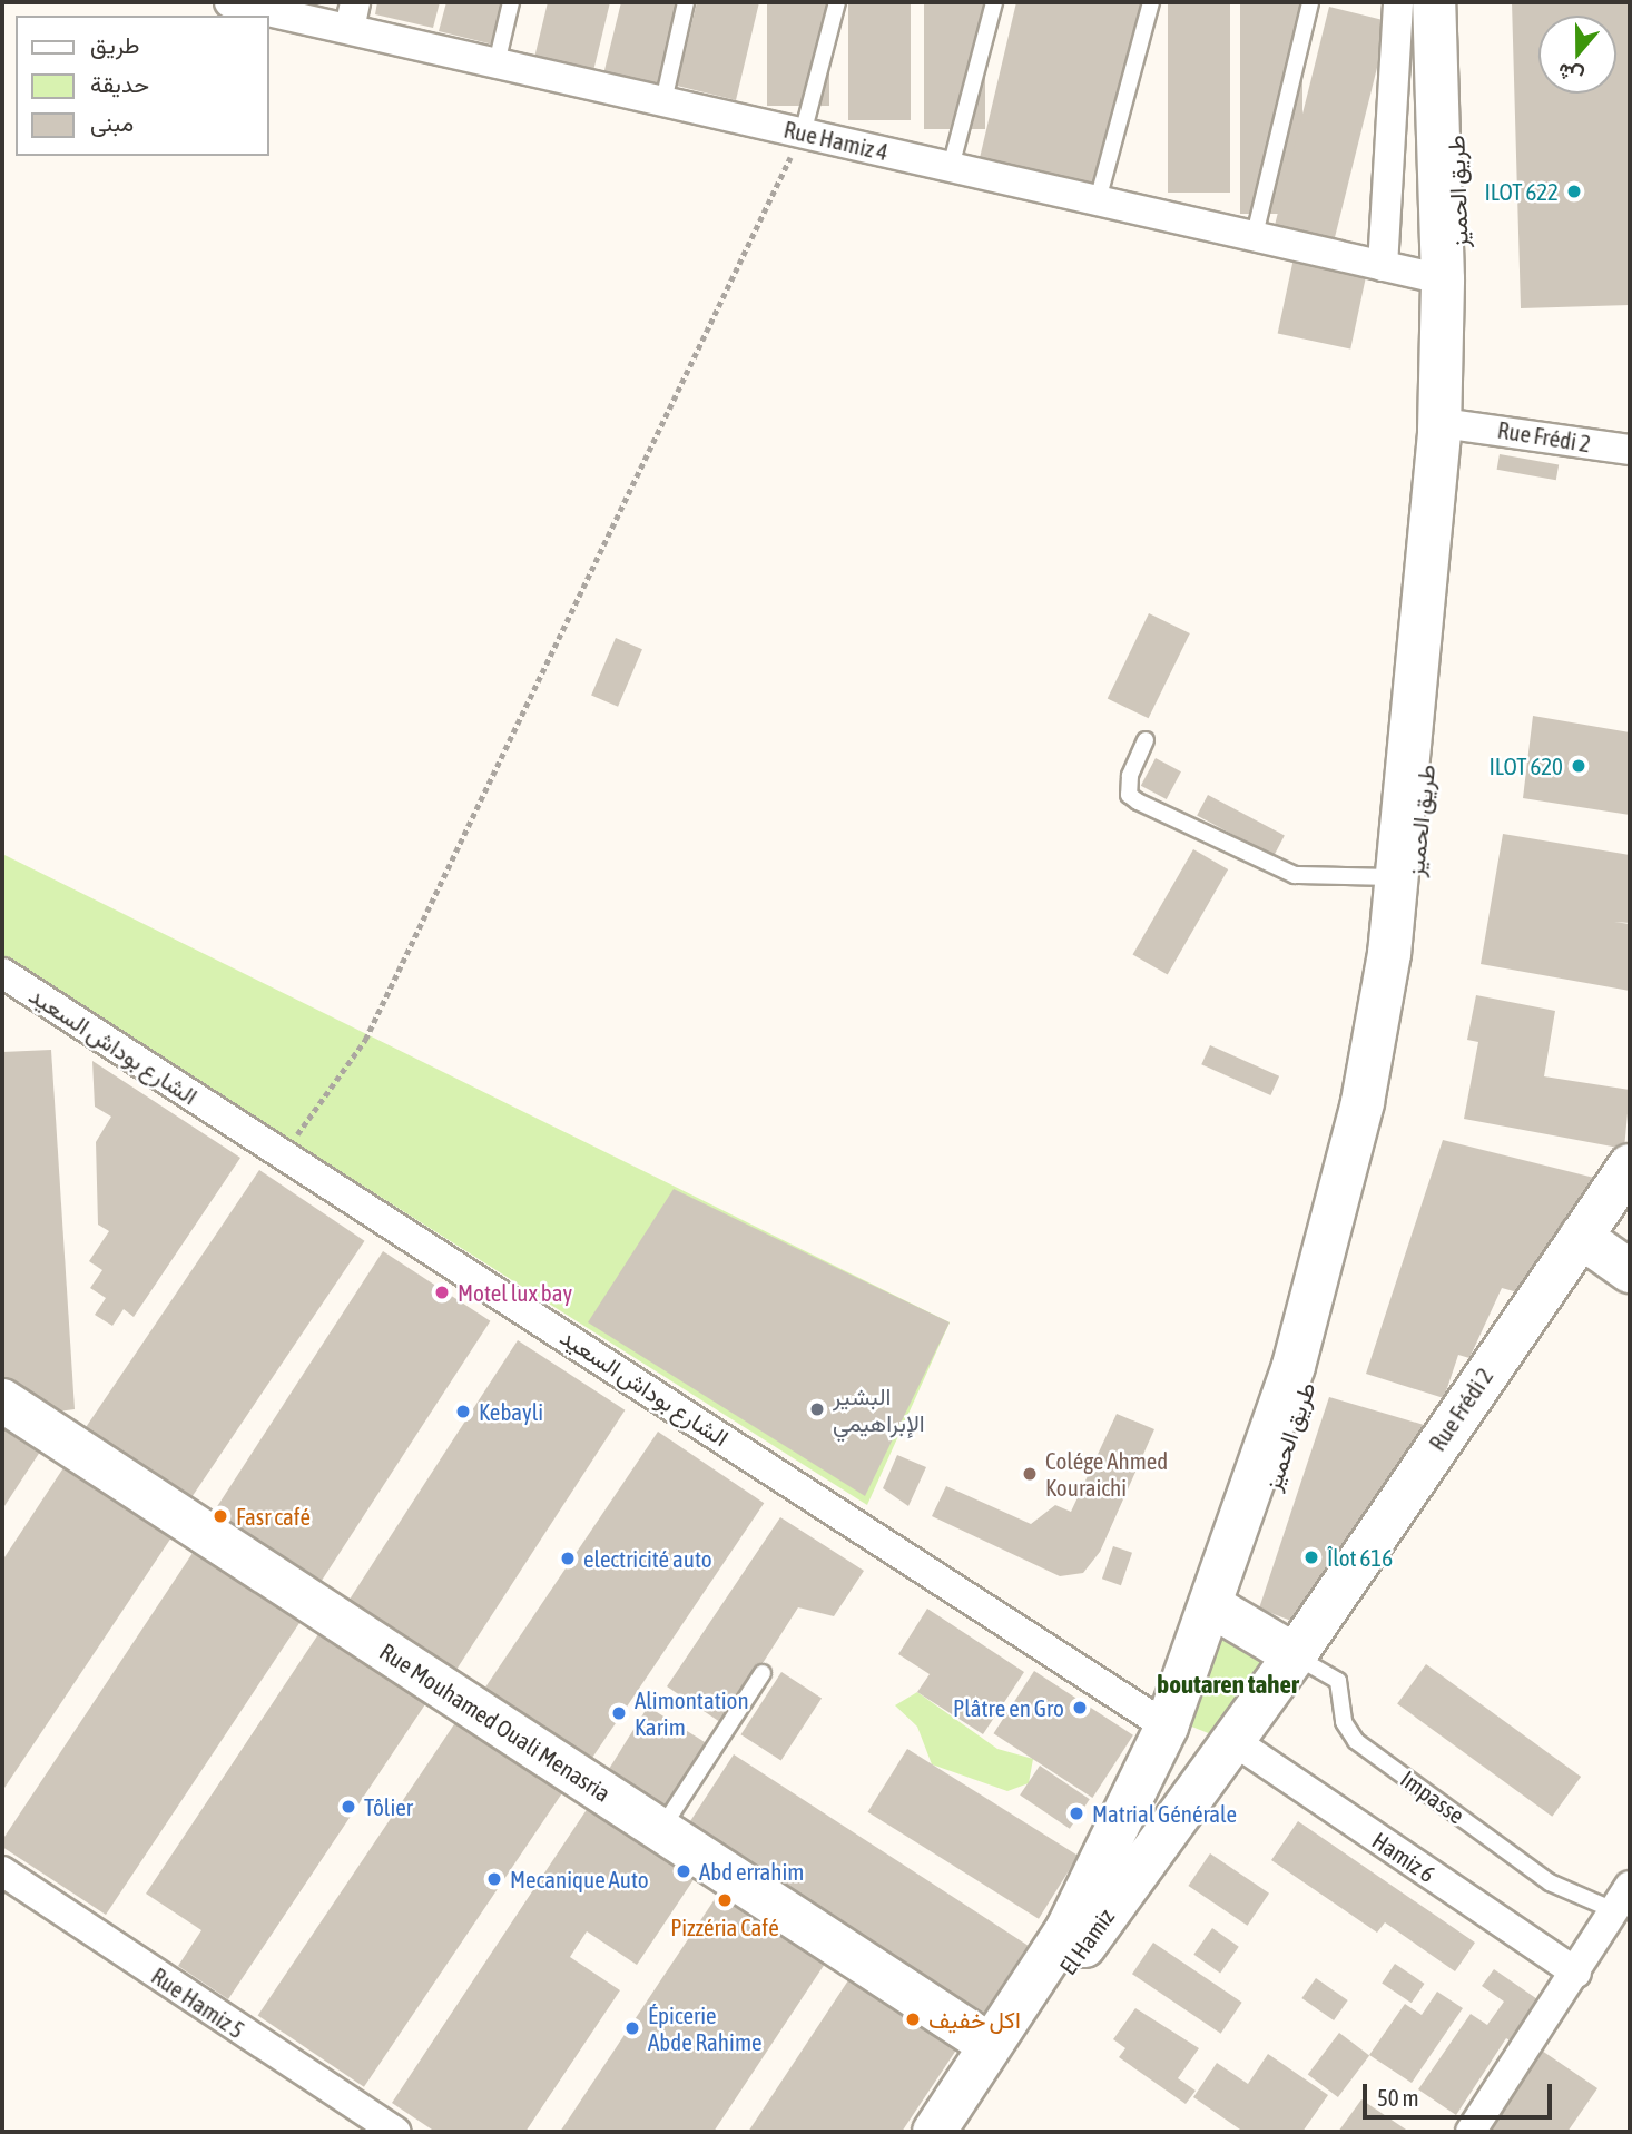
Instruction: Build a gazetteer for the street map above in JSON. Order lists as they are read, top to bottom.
{
  "streets": {
    "main road": [
      "طريق الحميز",
      "Rue Frédi 2",
      "Rue Mouhamed Ouali Menasria",
      "El Hamiz"
    ],
    "street": [
      "Rue Hamiz 4",
      "الشارع بوداش السعيد",
      "Hamiz 6",
      "Rue Hamiz 5"
    ],
    "lane": ["Impasse"]
  },
  "crossings": [
    ["Rue Hamiz 4", "طريق الحميز"],
    ["طريق الحميز", "Rue Frédi 2"],
    ["Rue Frédi 2", "Impasse"],
    ["Rue Frédi 2", "Hamiz 6"],
    ["Rue Frédi 2", "El Hamiz"],
    ["الشارع بوداش السعيد", "El Hamiz"],
    ["Rue Mouhamed Ouali Menasria", "El Hamiz"],
    ["Hamiz 6", "El Hamiz"]
  ],
  "districts": ["boutaren taher"],
  "places": [
    "ILOT 622",
    "ILOT 620",
    "Motel lux bay",
    "البشير الإبراهيمي",
    "Kebayli",
    "Colége Ahmed Kouraichi",
    "Fasr café",
    "Îlot 616",
    "electricité auto",
    "Plâtre en Gro",
    "Alimontation Karim",
    "Tôlier",
    "Matrial Générale",
    "Abd errahim",
    "Mecanique Auto",
    "Pizzéria Café",
    "اكل خفيف",
    "Épicerie Abde Rahime"
  ],
  "legend": ["طريق", "حديقة", "مبنى"],
  "scale_bar": "50 m",
  "north": "bottom"
}
